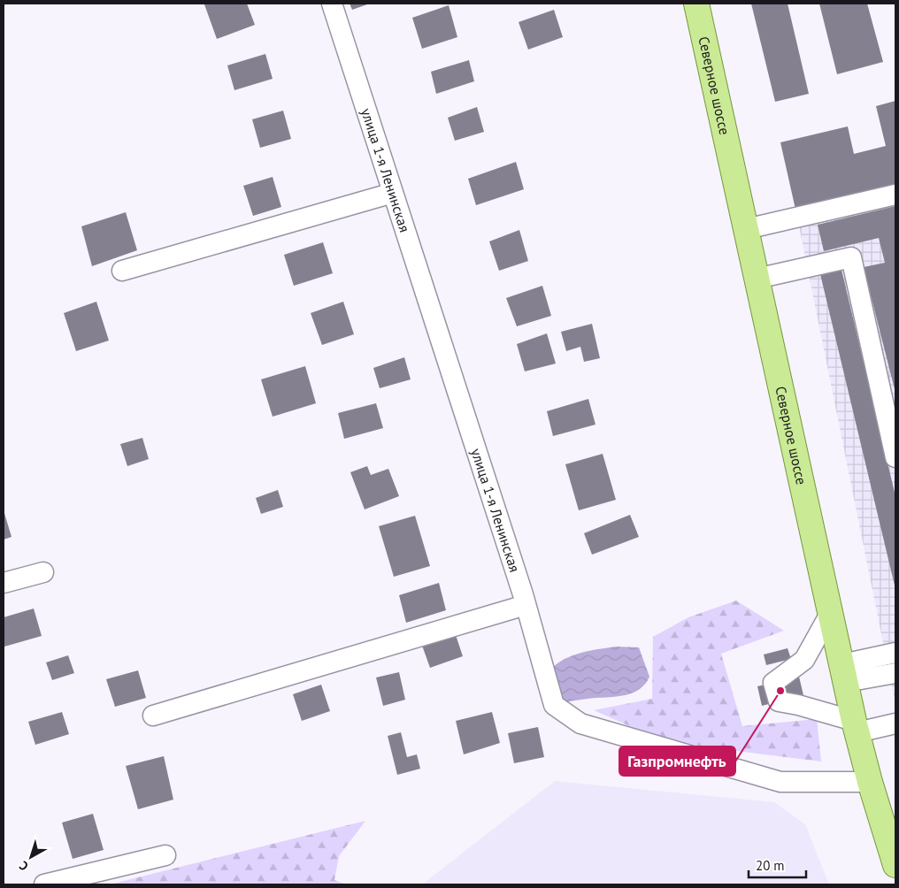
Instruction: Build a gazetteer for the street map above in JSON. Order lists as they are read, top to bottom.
{
  "streets": {
    "main road": ["Северное шоссе"],
    "street": ["улица 1-я Ленинская"]
  },
  "crossings": [
    ["Северное шоссе", "улица 1-я Ленинская"]
  ],
  "places": ["Газпромнефть"],
  "scale_bar": "20 m",
  "north": "bottom left"
}
